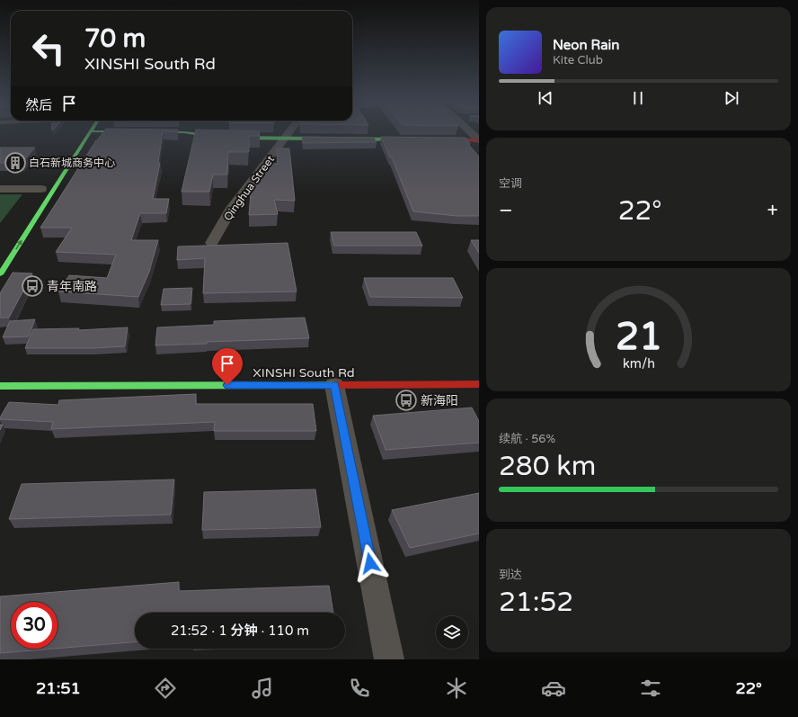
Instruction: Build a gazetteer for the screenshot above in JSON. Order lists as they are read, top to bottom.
{
  "streets": {
    "street": ["Qinghua Street", "XINSHI South Rd"]
  },
  "places": {
    "building": ["白石新城商务中心"],
    "bus stop": ["青年南路", "新海阳"]
  },
  "page": {
    "turn": ["70 m", "XINSHI South Rd"],
    "song": ["Neon Rain", "Kite Club"],
    "then": "然后",
    "tile": [
      "空调",
      ["续航 · 56%", "280 km"],
      ["到达", "21:52"]
    ],
    "heat": ["−", "22°", "+"],
    "limit": "30",
    "trip": "21:52 · 1 分钟 · 110 m",
    "tabs": ["21:51", "22°"],
    "gauge": ["21", "km/h"]
  }
}
